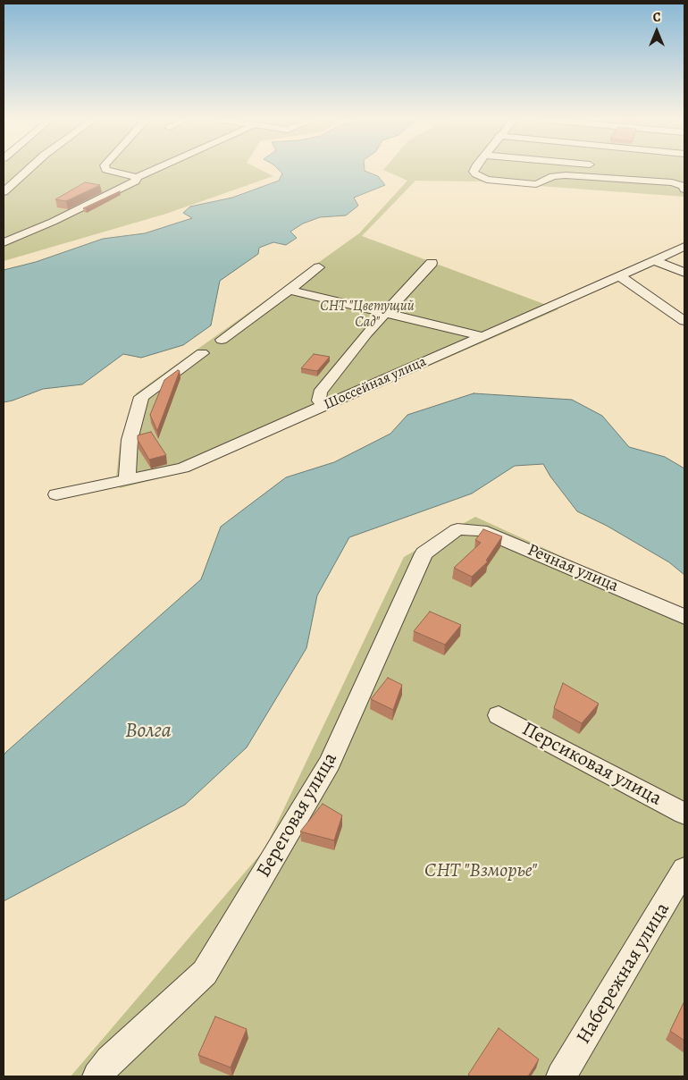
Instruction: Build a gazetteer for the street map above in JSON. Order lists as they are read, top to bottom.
{
  "streets": {
    "street": [
      "Шоссейная улица",
      "Речная улица",
      "Персиковая улица",
      "Береговая улица",
      "Набережная улица"
    ]
  },
  "crossings": [
    ["Речная улица", "Береговая улица"]
  ],
  "water": ["Волга"],
  "parks": ["СНТ \"Цветущий Сад\"", "СНТ \"Взморье\""],
  "north": "top"
}
